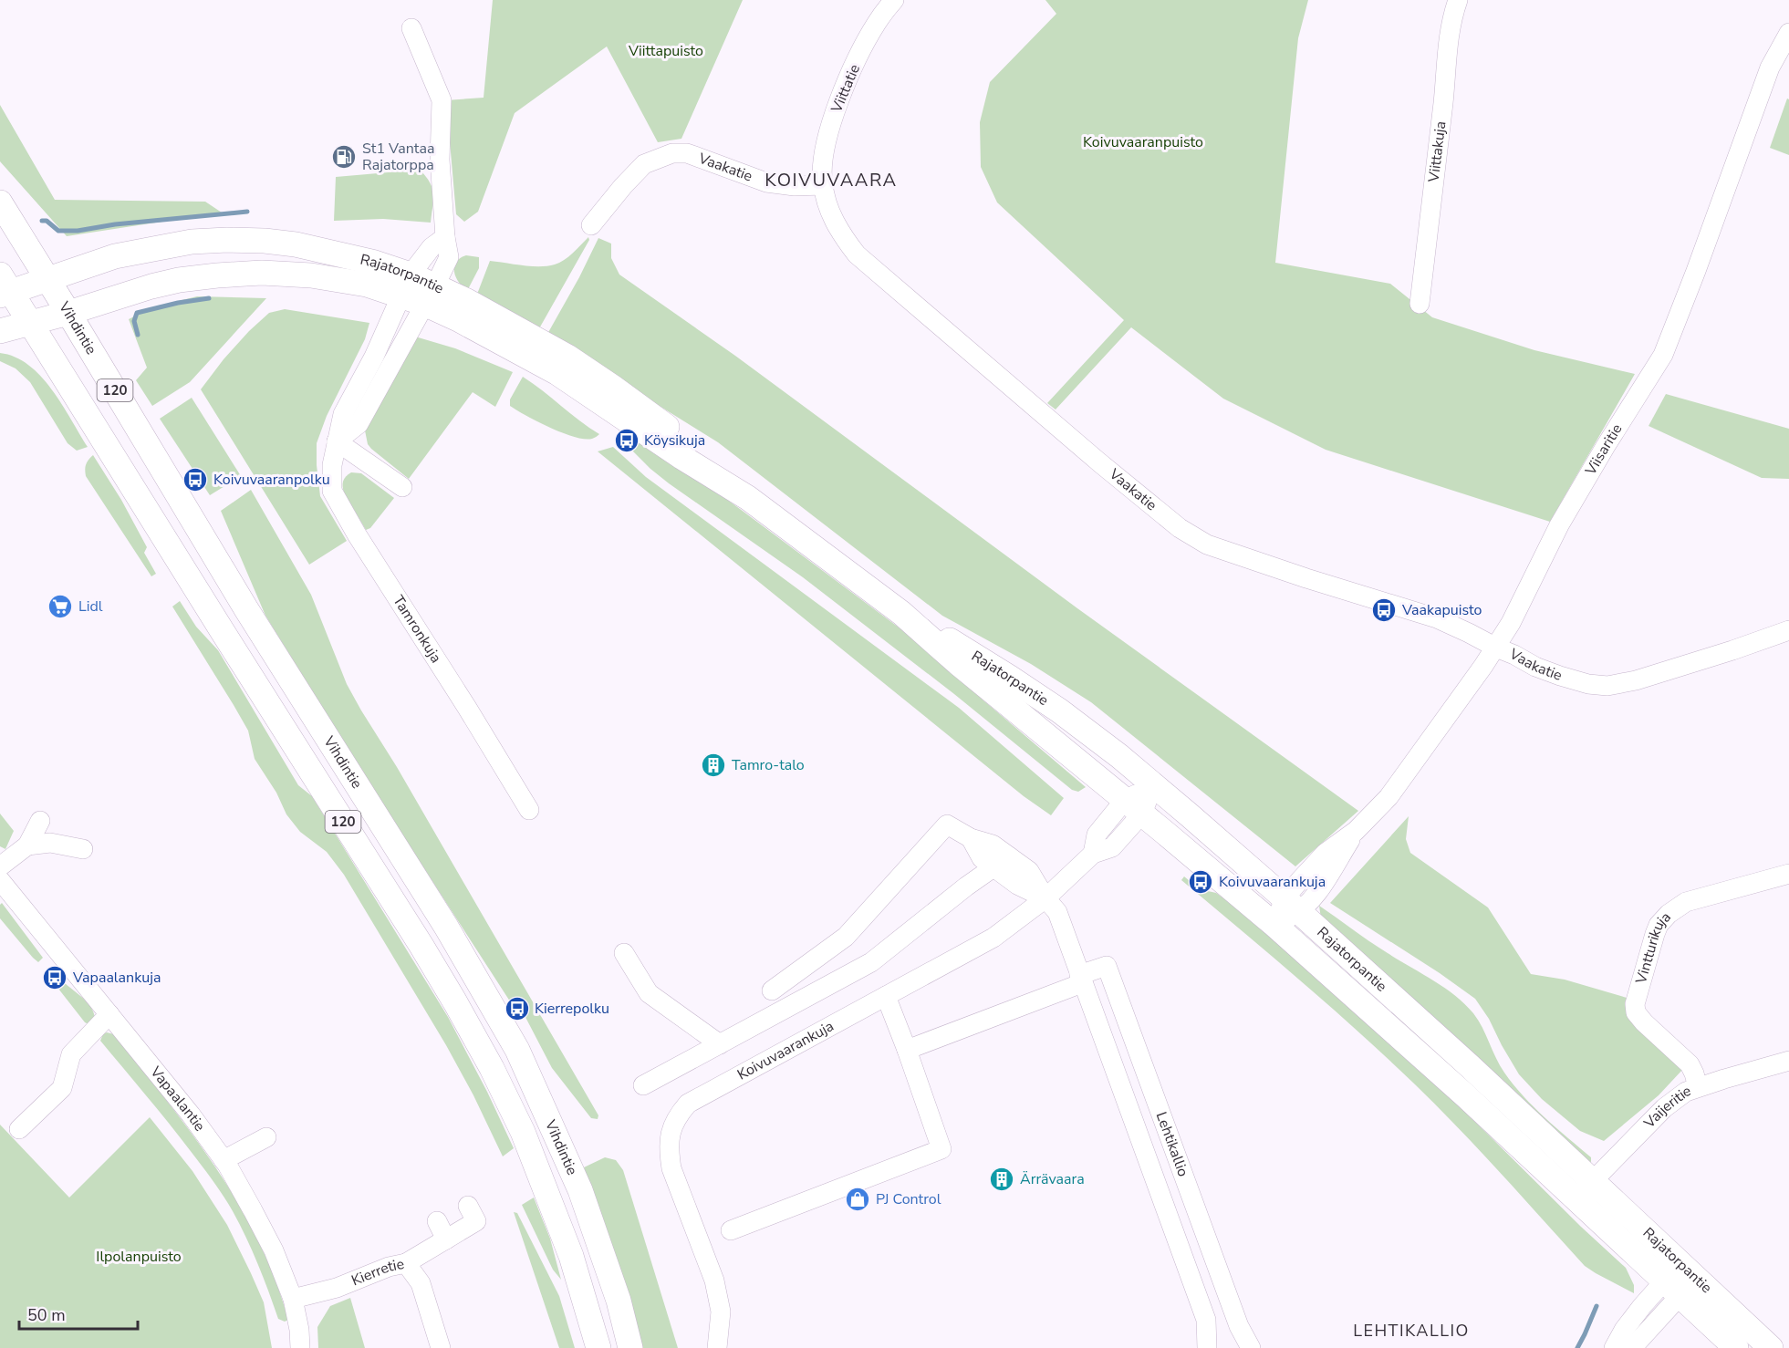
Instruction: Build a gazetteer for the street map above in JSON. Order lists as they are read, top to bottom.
{
  "streets": {
    "main road": ["Rajatorpantie", "Vihdintie", "120"],
    "street": [
      "Viittatie",
      "Viittakuja",
      "Vaakatie",
      "Viisaritie",
      "Tamronkuja",
      "Vintturikuja",
      "Koivuvaarankuja",
      "Vapaalantie",
      "Vaijeritie",
      "Lehtikallio",
      "Kierretie"
    ]
  },
  "crossings": [
    ["Viittatie", "Vaakatie"],
    ["Vaakatie", "Viisaritie"],
    ["Rajatorpantie", "Vihdintie"],
    ["Rajatorpantie", "Viisaritie"],
    ["Rajatorpantie", "Tamronkuja"],
    ["Rajatorpantie", "Koivuvaarankuja"],
    ["Rajatorpantie", "Vaijeritie"],
    ["Vintturikuja", "Vaijeritie"],
    ["Vapaalantie", "Kierretie"]
  ],
  "districts": ["KOIVUVAARA", "LEHTIKALLIO"],
  "parks": ["Viittapuisto", "Koivuvaaranpuisto", "Ilpolanpuisto"],
  "places": {
    "fuel station": ["St1 Vantaa Rajatorppa"],
    "bus stop": [
      "Köysikuja",
      "Koivuvaaranpolku",
      "Vaakapuisto",
      "Koivuvaarankuja",
      "Vapaalankuja",
      "Kierrepolku"
    ],
    "supermarket": ["Lidl"],
    "building": ["Tamro-talo", "Ärrävaara"],
    "shop": ["PJ Control"]
  },
  "scale_bar": "50 m"
}
